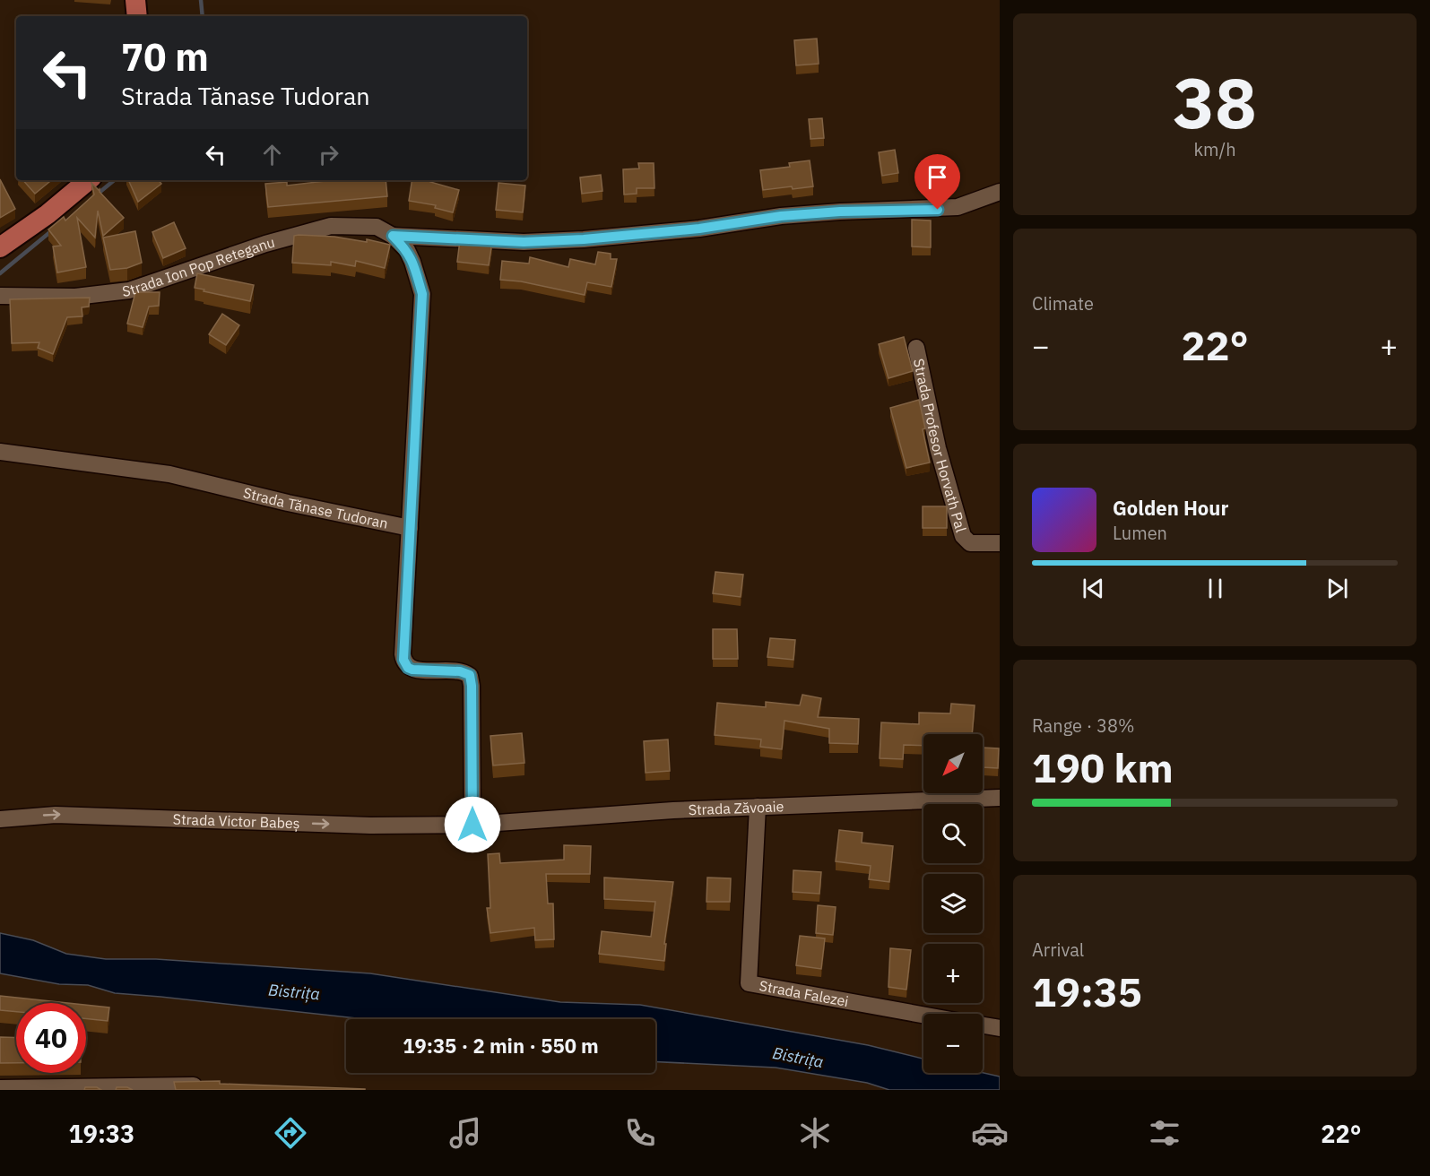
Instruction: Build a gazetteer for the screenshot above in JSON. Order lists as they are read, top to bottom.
{
  "streets": {
    "street": [
      "Strada Ion Pop Reteganu",
      "Strada Profesor Horvath Pal",
      "Strada Tănase Tudoran",
      "Strada Zăvoaie",
      "Strada Victor Babeș",
      "Strada Falezei"
    ]
  },
  "crossings": [
    ["Strada Ion Pop Reteganu", "Strada Tănase Tudoran"],
    ["Strada Zăvoaie", "Strada Victor Babeș"],
    ["Strada Zăvoaie", "Strada Falezei"]
  ],
  "one_way": ["Strada Victor Babeș"],
  "water": ["Bistrița"],
  "north": "bottom left",
  "page": {
    "tile": [
      ["38", "km/h"],
      "Climate",
      ["Range · 38%", "190 km"],
      ["Arrival", "19:35"]
    ],
    "turn": ["70 m", "Strada Tănase Tudoran"],
    "heat": ["−", "22°", "+"],
    "song": ["Golden Hour", "Lumen"],
    "map_buttons": ["+", "−"],
    "limit": "40",
    "trip": "19:35 · 2 min · 550 m",
    "tabs": ["19:33", "22°"]
  }
}
